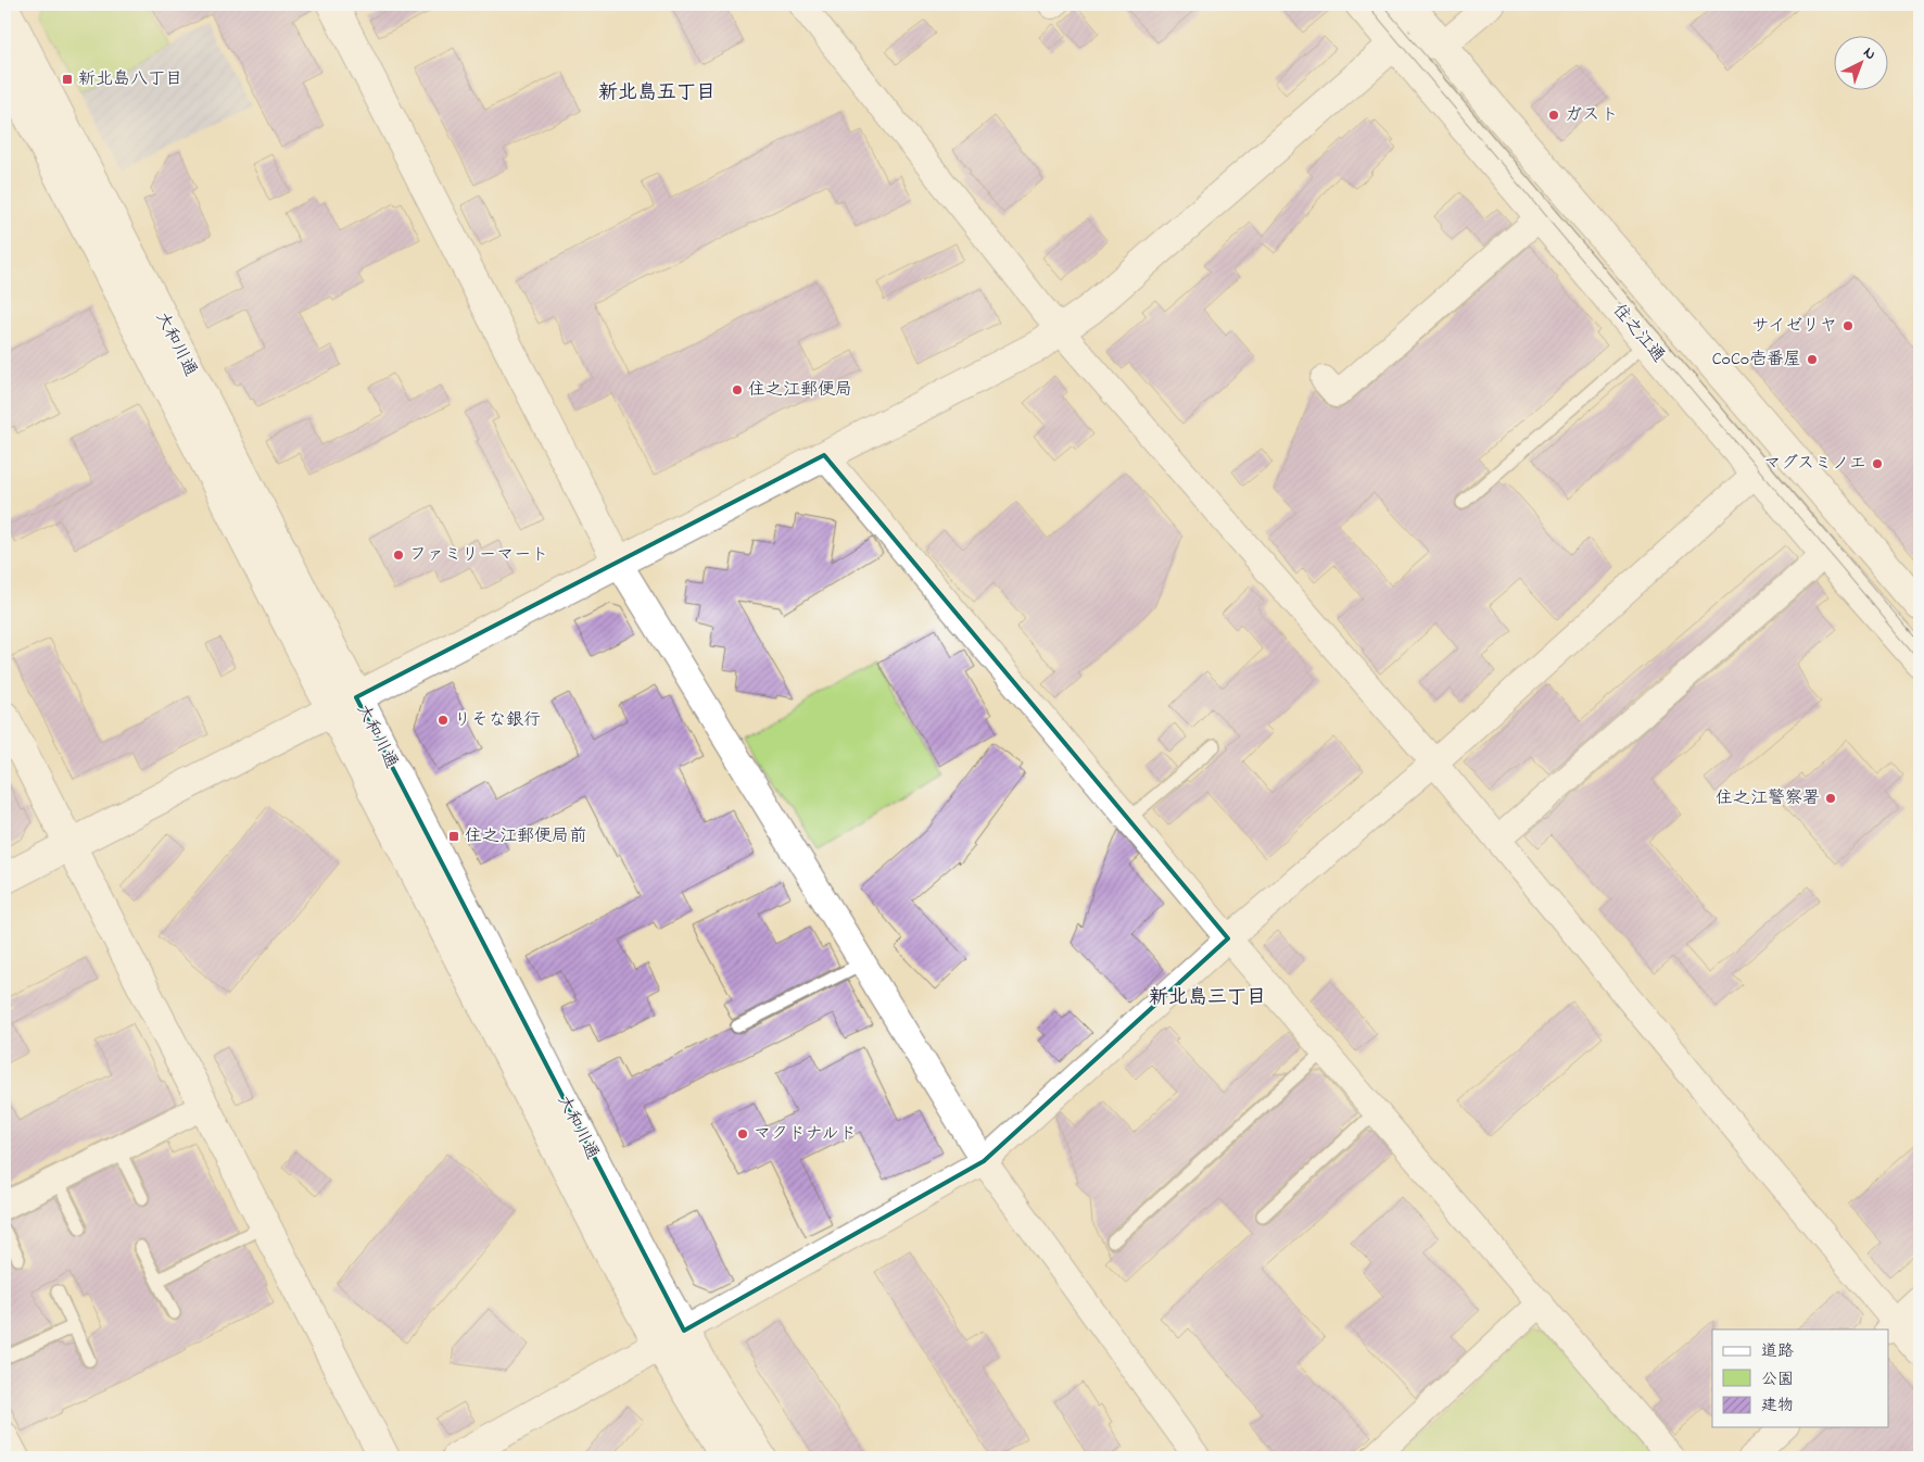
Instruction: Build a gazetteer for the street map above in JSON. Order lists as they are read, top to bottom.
{
  "streets": {
    "street": ["住之江通", "大和川通"]
  },
  "districts": ["新北島五丁目", "新北島三丁目"],
  "places": {
    "transit": ["新北島八丁目", "住之江郵便局前"],
    "other": [
      "ガスト",
      "サイゼリヤ",
      "CoCo壱番屋",
      "住之江郵便局",
      "マグスミノエ",
      "ファミリーマート",
      "りそな銀行",
      "住之江警察署",
      "マクドナルド"
    ]
  },
  "legend": ["道路", "公園", "建物"],
  "north": "top right"
}
